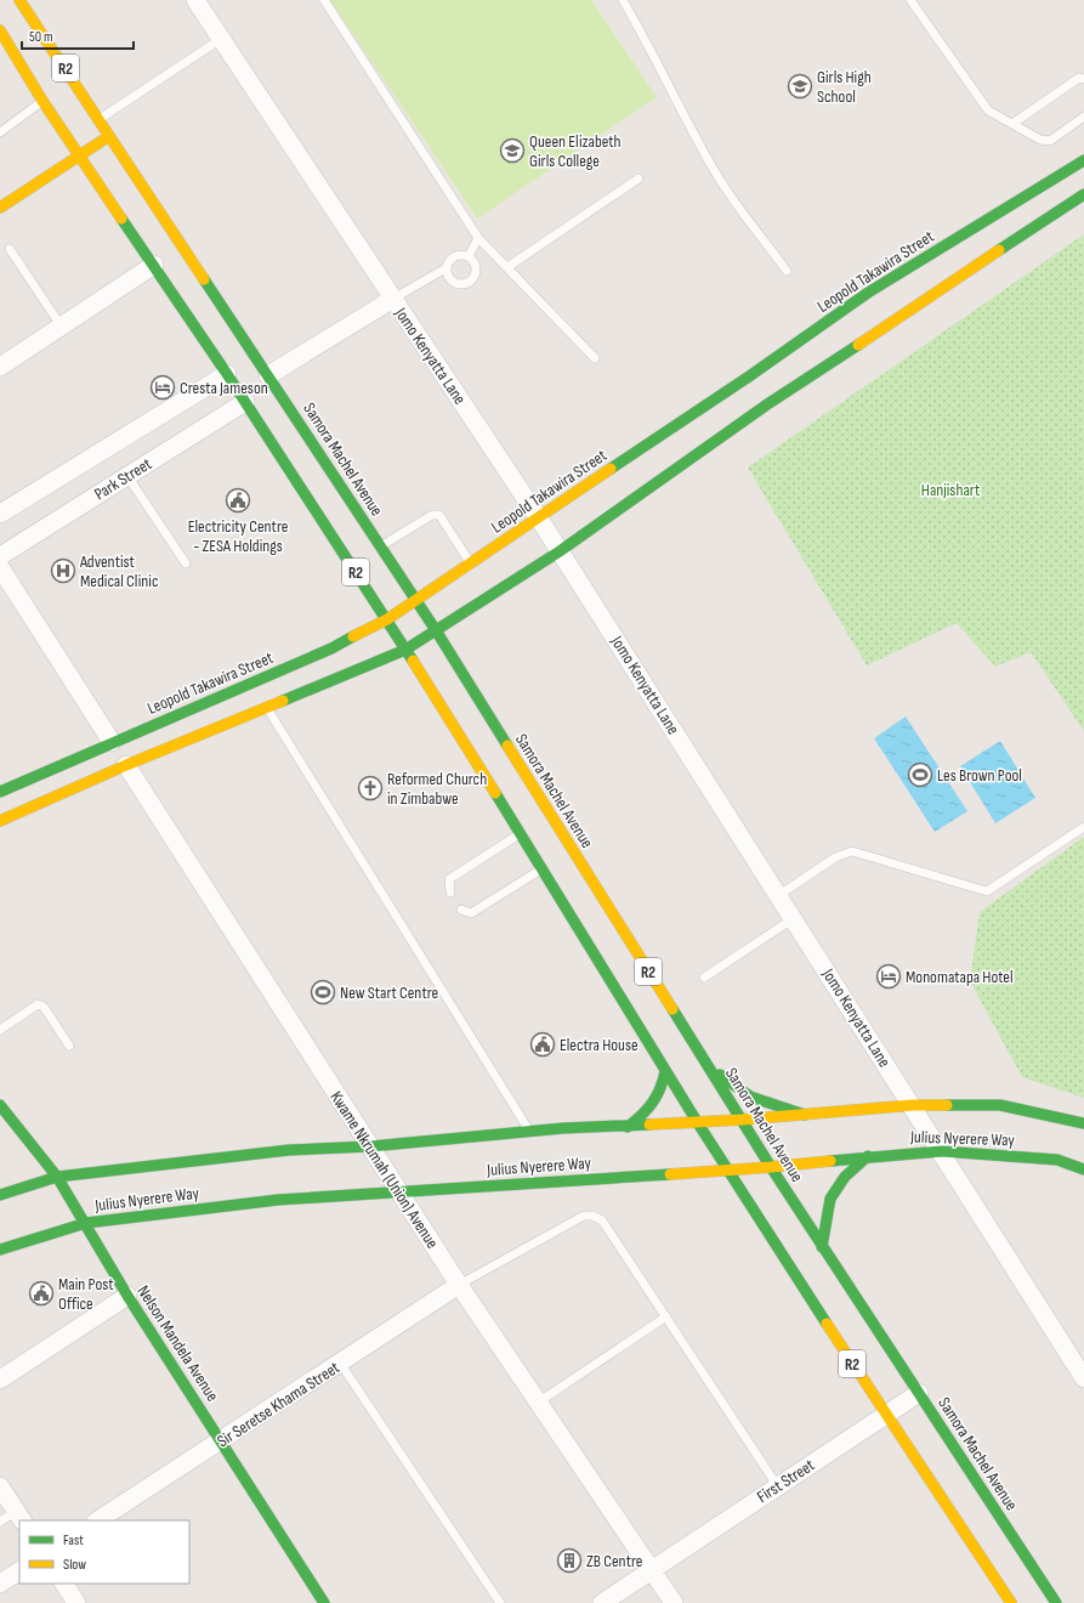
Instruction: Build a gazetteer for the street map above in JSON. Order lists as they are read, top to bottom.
{
  "streets": {
    "main road": [
      "R2",
      "Leopold Takawira Street",
      "Samora Machel Avenue",
      "Julius Nyerere Way",
      "Nelson Mandela Avenue"
    ],
    "street": [
      "Jomo Kenyatta Lane",
      "Park Street",
      "Kwame Nkrumah (Union) Avenue",
      "Sir Seretse Khama Street",
      "First Street"
    ]
  },
  "crossings": [
    ["R2", "Leopold Takawira Street"],
    ["R2", "Park Street"],
    ["R2", "Julius Nyerere Way"],
    ["R2", "First Street"],
    ["Leopold Takawira Street", "Jomo Kenyatta Lane"],
    ["Leopold Takawira Street", "Samora Machel Avenue"],
    ["Jomo Kenyatta Lane", "Julius Nyerere Way"],
    ["Samora Machel Avenue", "Julius Nyerere Way"],
    ["Samora Machel Avenue", "First Street"],
    ["Julius Nyerere Way", "Kwame Nkrumah (Union) Avenue"],
    ["Julius Nyerere Way", "Nelson Mandela Avenue"],
    ["Kwame Nkrumah (Union) Avenue", "Sir Seretse Khama Street"],
    ["Kwame Nkrumah (Union) Avenue", "First Street"],
    ["Nelson Mandela Avenue", "Sir Seretse Khama Street"]
  ],
  "parks": ["Hanjishart"],
  "places": {
    "school or university": ["Girls High School", "Queen Elizabeth Girls College"],
    "hotel": ["Cresta Jameson", "Monomatapa Hotel"],
    "public building": ["Electricity Centre - ZESA Holdings", "Electra House", "Main Post Office"],
    "hospital": ["Adventist Medical Clinic"],
    "sports": ["Les Brown Pool", "New Start Centre"],
    "church": ["Reformed Church in Zimbabwe"],
    "building": ["ZB Centre"]
  },
  "legend": ["Fast", "Slow"],
  "scale_bar": "50 m"
}
